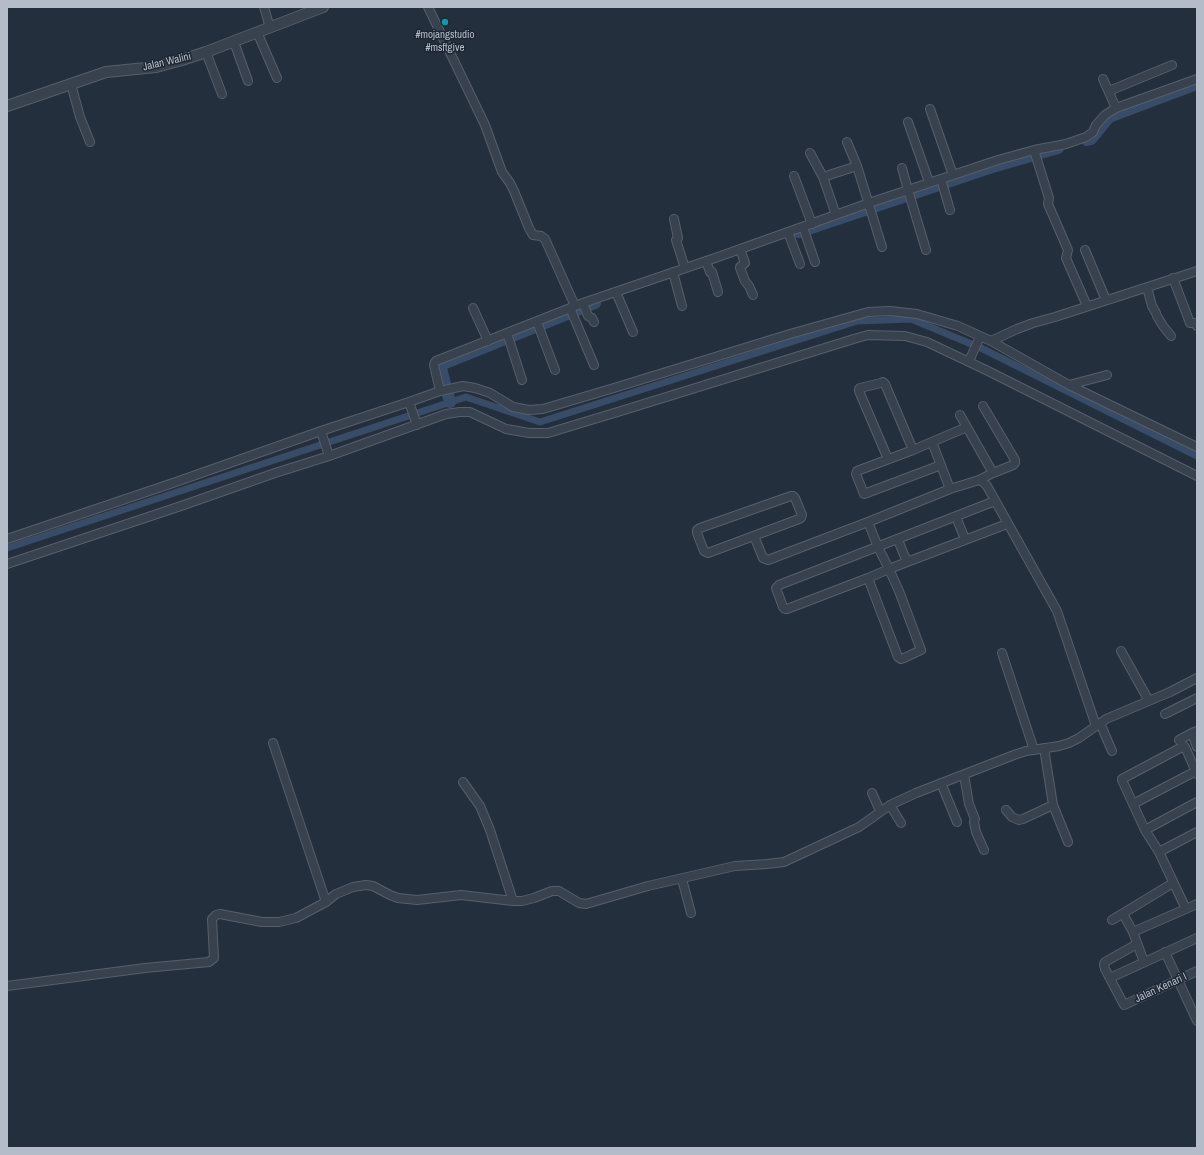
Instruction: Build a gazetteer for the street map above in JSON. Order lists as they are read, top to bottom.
{
  "streets": {
    "street": ["Jalan Walini", "Jalan Kenari I"]
  },
  "places": ["#mojangstudio #msftgive"]
}
